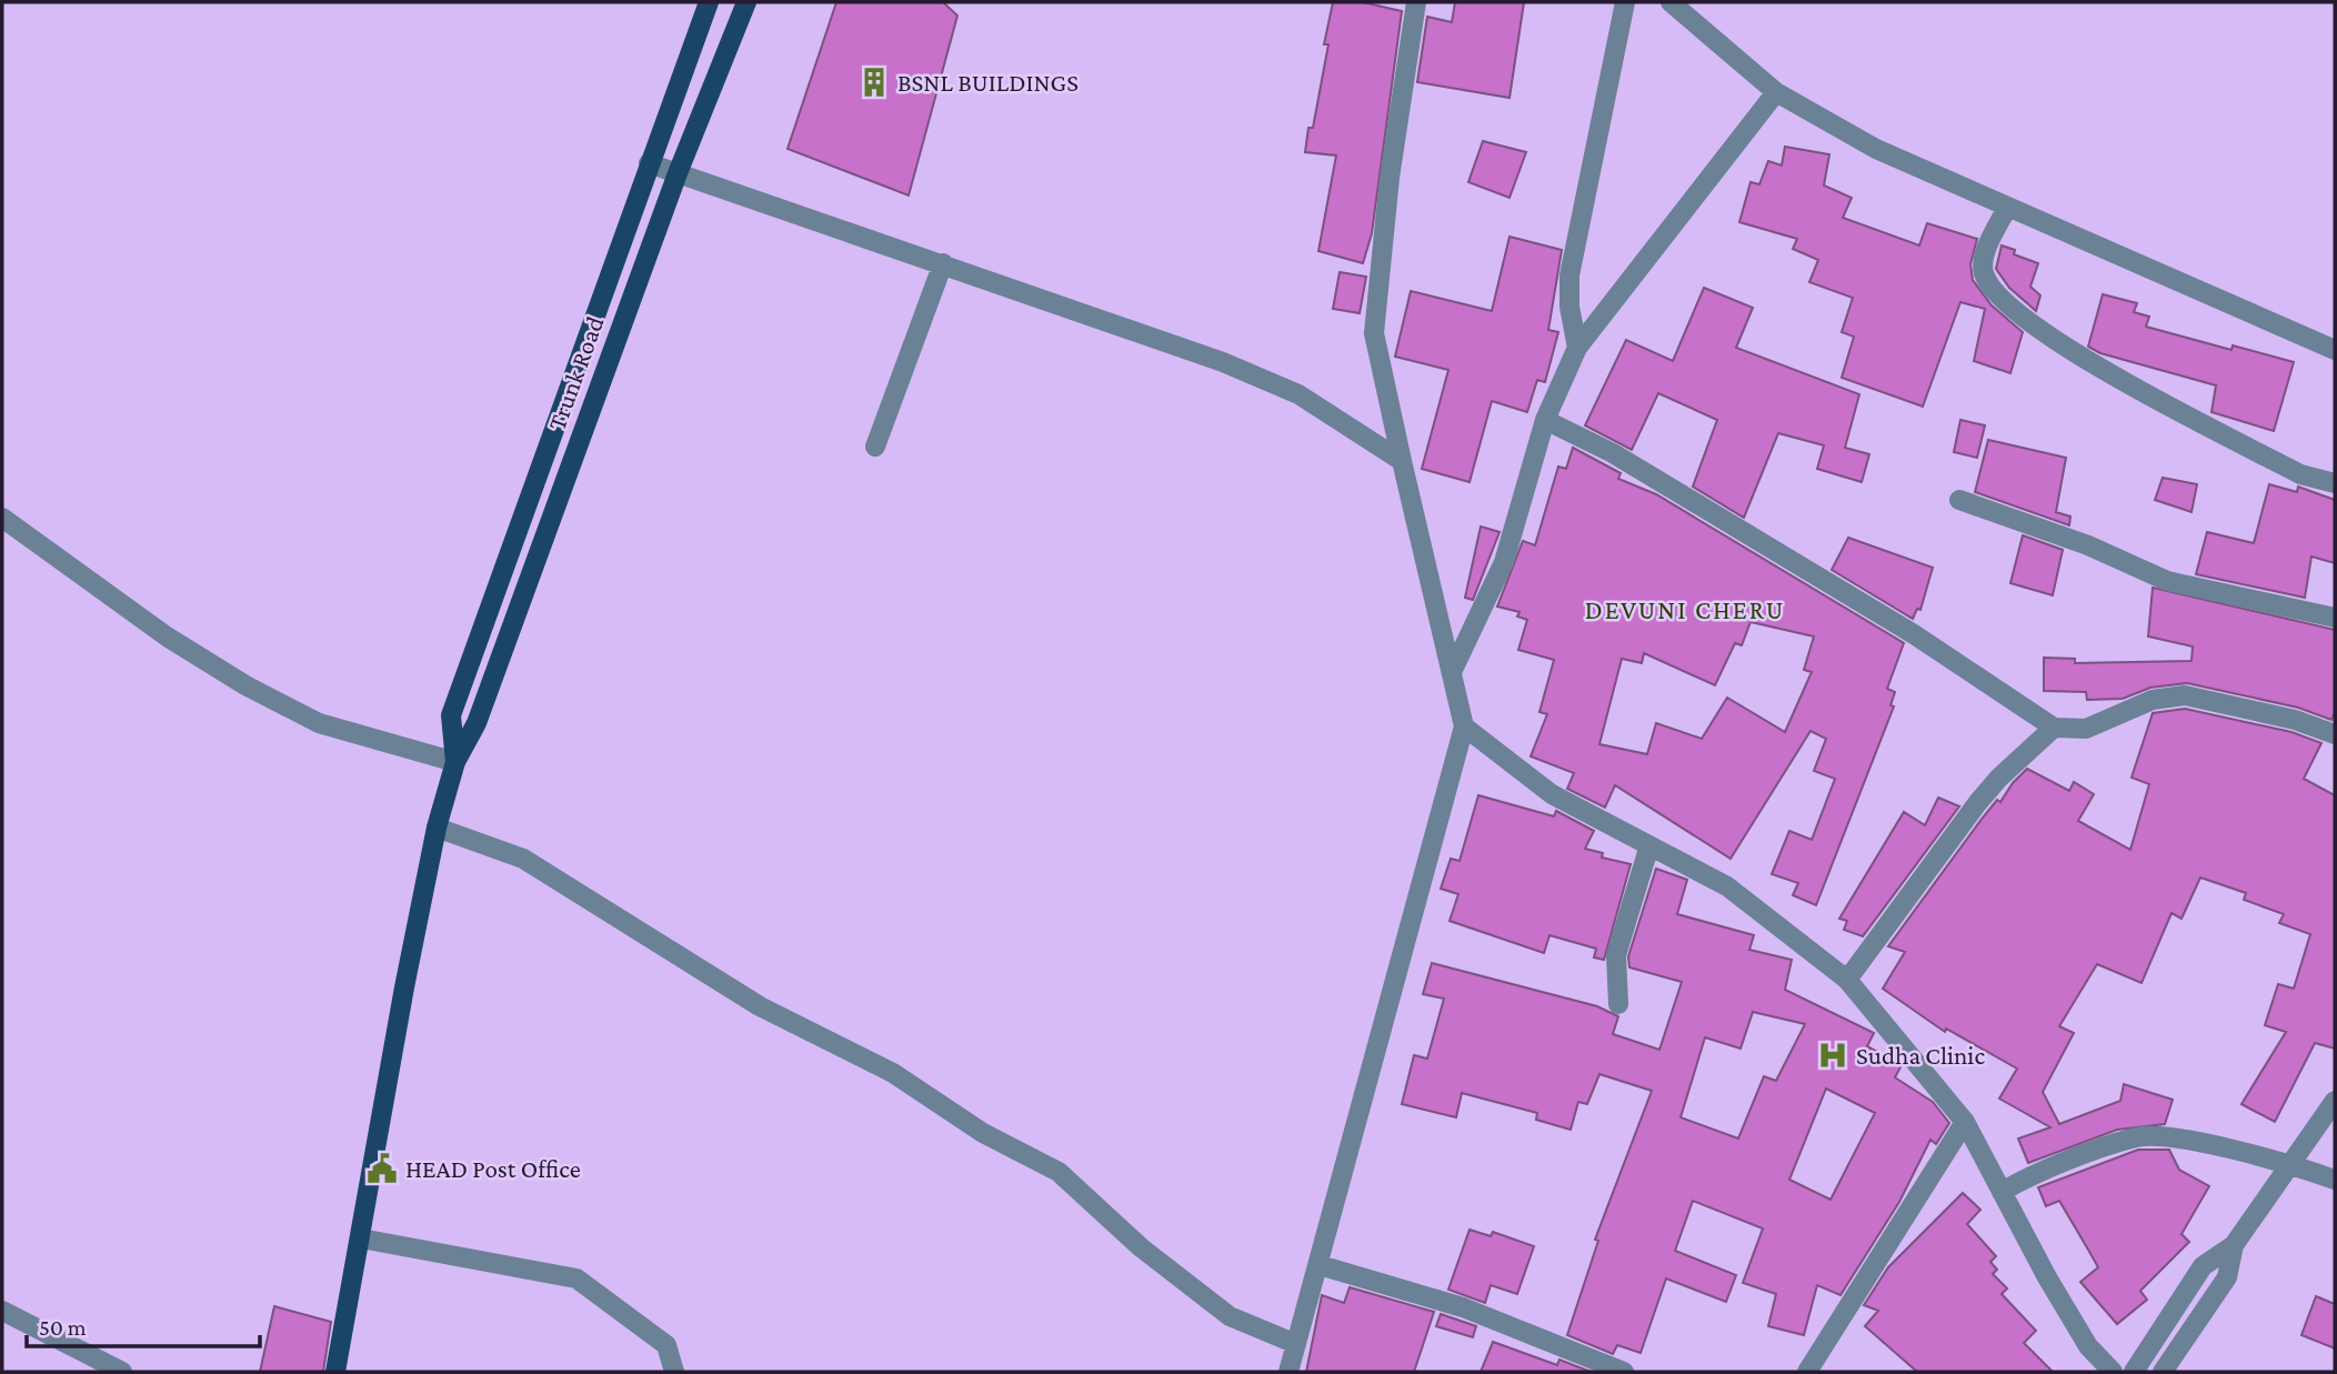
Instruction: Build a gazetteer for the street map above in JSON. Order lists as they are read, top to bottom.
{
  "streets": {
    "main road": ["Trunk Road"]
  },
  "districts": ["DEVUNI CHERU"],
  "places": {
    "building": ["BSNL BUILDINGS"],
    "hospital": ["Sudha Clinic"],
    "public building": ["HEAD Post Office"]
  },
  "scale_bar": "50 m"
}
